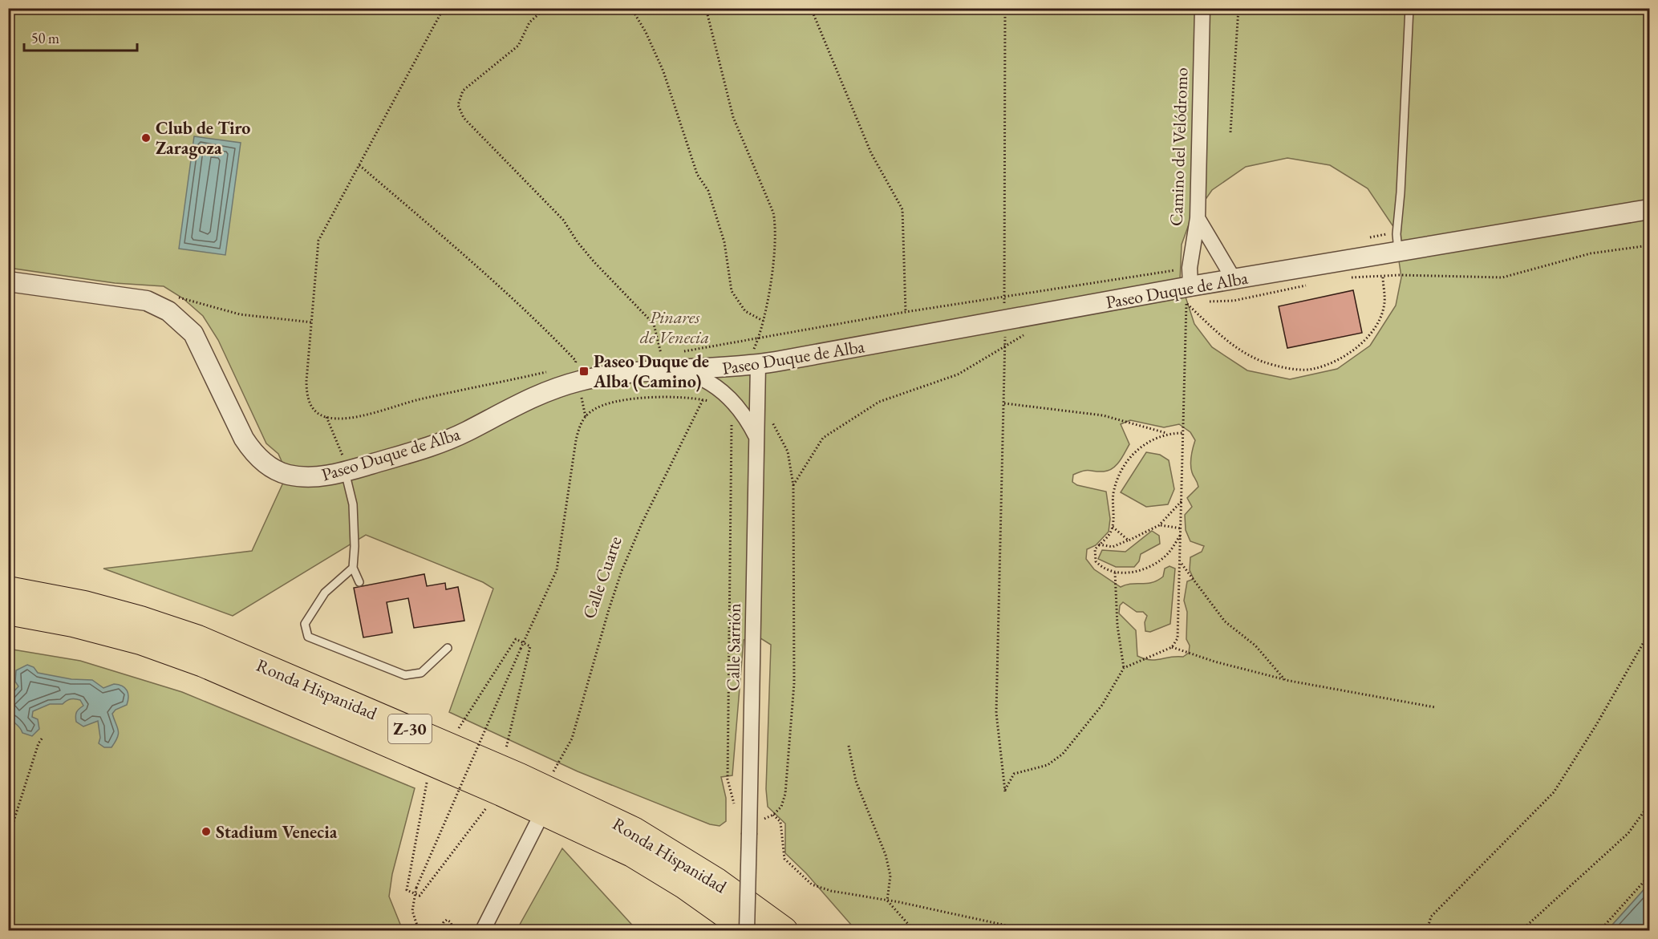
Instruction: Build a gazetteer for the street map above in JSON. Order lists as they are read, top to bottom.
{
  "streets": {
    "highway": ["Ronda Hispanidad", "Z-30"],
    "street": ["Camino del Velódromo", "Paseo Duque de Alba", "Calle Sarrión"],
    "path": ["Calle Cuarte"]
  },
  "crossings": [
    ["Camino del Velódromo", "Paseo Duque de Alba"],
    ["Paseo Duque de Alba", "Calle Sarrión"],
    ["Calle Cuarte", "Ronda Hispanidad"],
    ["Calle Sarrión", "Ronda Hispanidad"]
  ],
  "parks": ["Pinares de Venecia"],
  "places": {
    "other": ["Club de Tiro Zaragoza", "Stadium Venecia"],
    "transit": ["Paseo Duque de Alba (Camino)"]
  },
  "scale_bar": "50 m"
}
